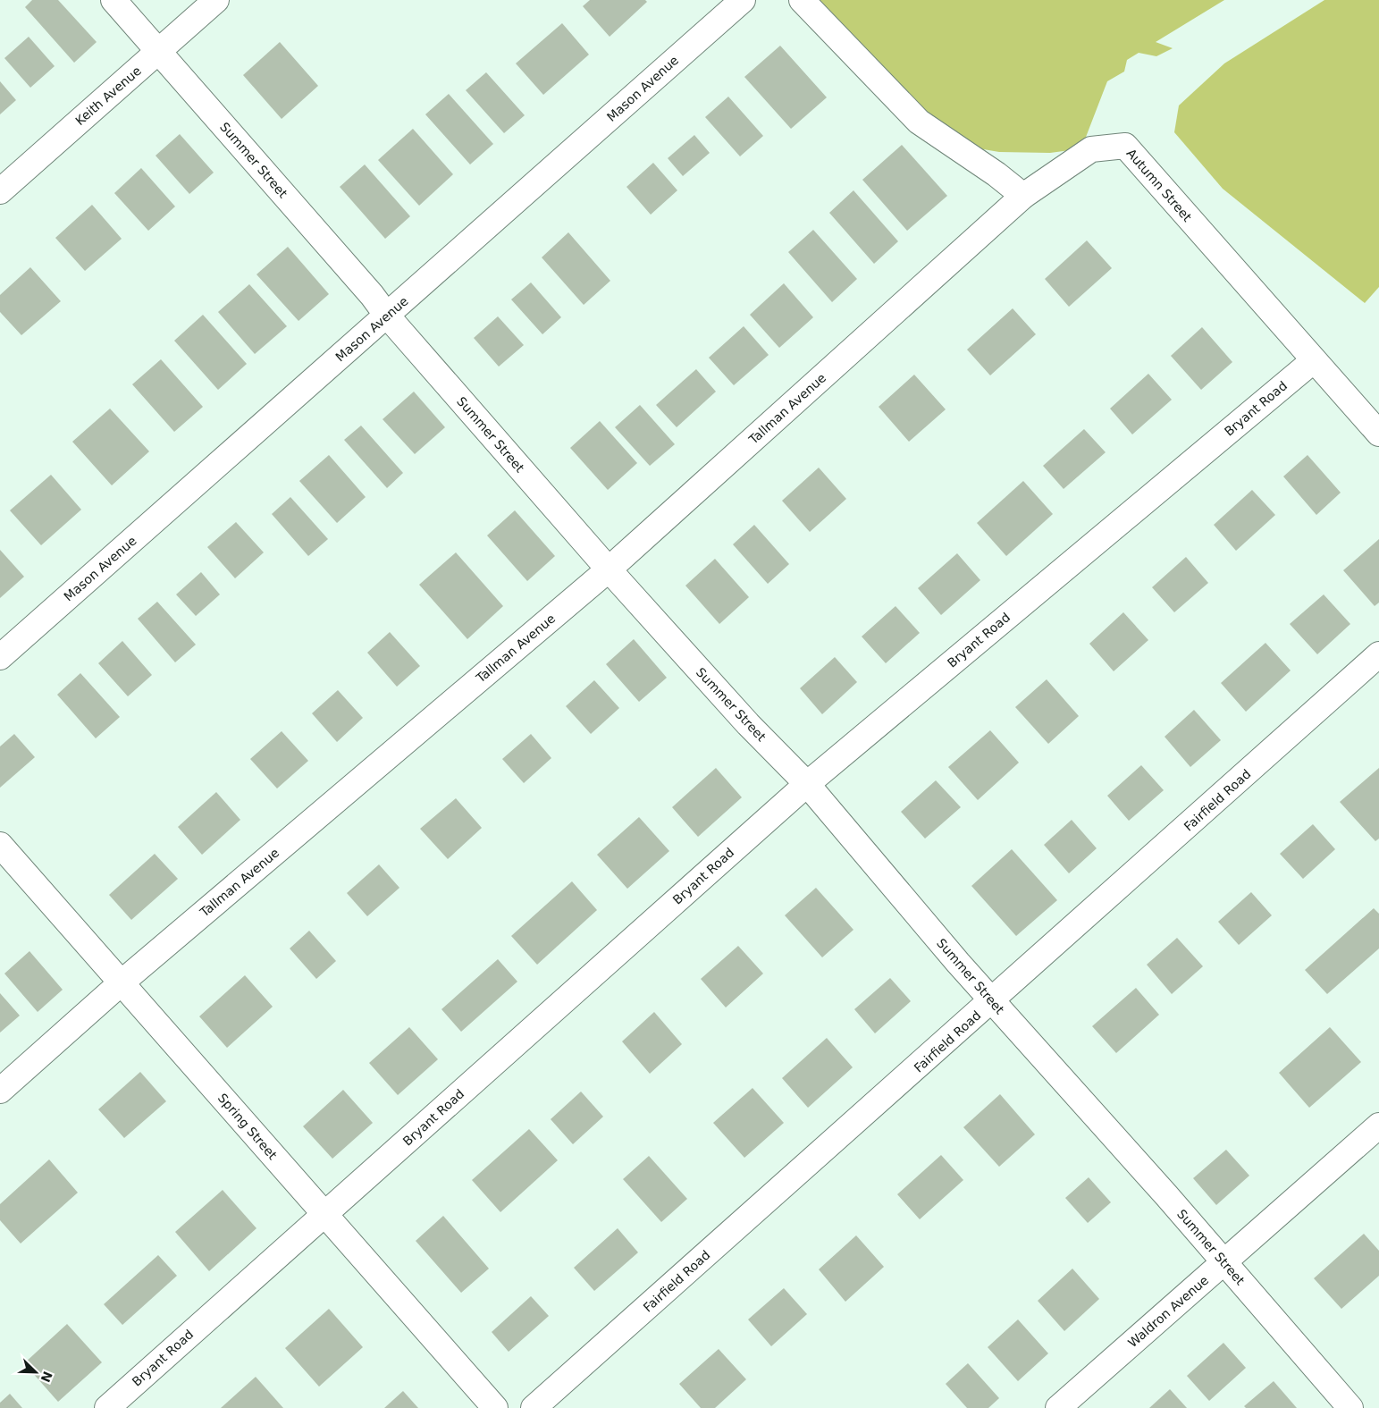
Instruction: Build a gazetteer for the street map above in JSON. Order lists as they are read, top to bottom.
{
  "streets": {
    "street": [
      "Mason Avenue",
      "Keith Avenue",
      "Summer Street",
      "Autumn Street",
      "Tallman Avenue",
      "Bryant Road",
      "Fairfield Road",
      "Spring Street",
      "Waldron Avenue"
    ]
  },
  "crossings": [
    ["Mason Avenue", "Summer Street"],
    ["Keith Avenue", "Summer Street"],
    ["Summer Street", "Tallman Avenue"],
    ["Summer Street", "Bryant Road"],
    ["Summer Street", "Fairfield Road"],
    ["Summer Street", "Waldron Avenue"],
    ["Autumn Street", "Tallman Avenue"],
    ["Autumn Street", "Bryant Road"],
    ["Tallman Avenue", "Spring Street"],
    ["Bryant Road", "Spring Street"]
  ],
  "north": "bottom right"
}
